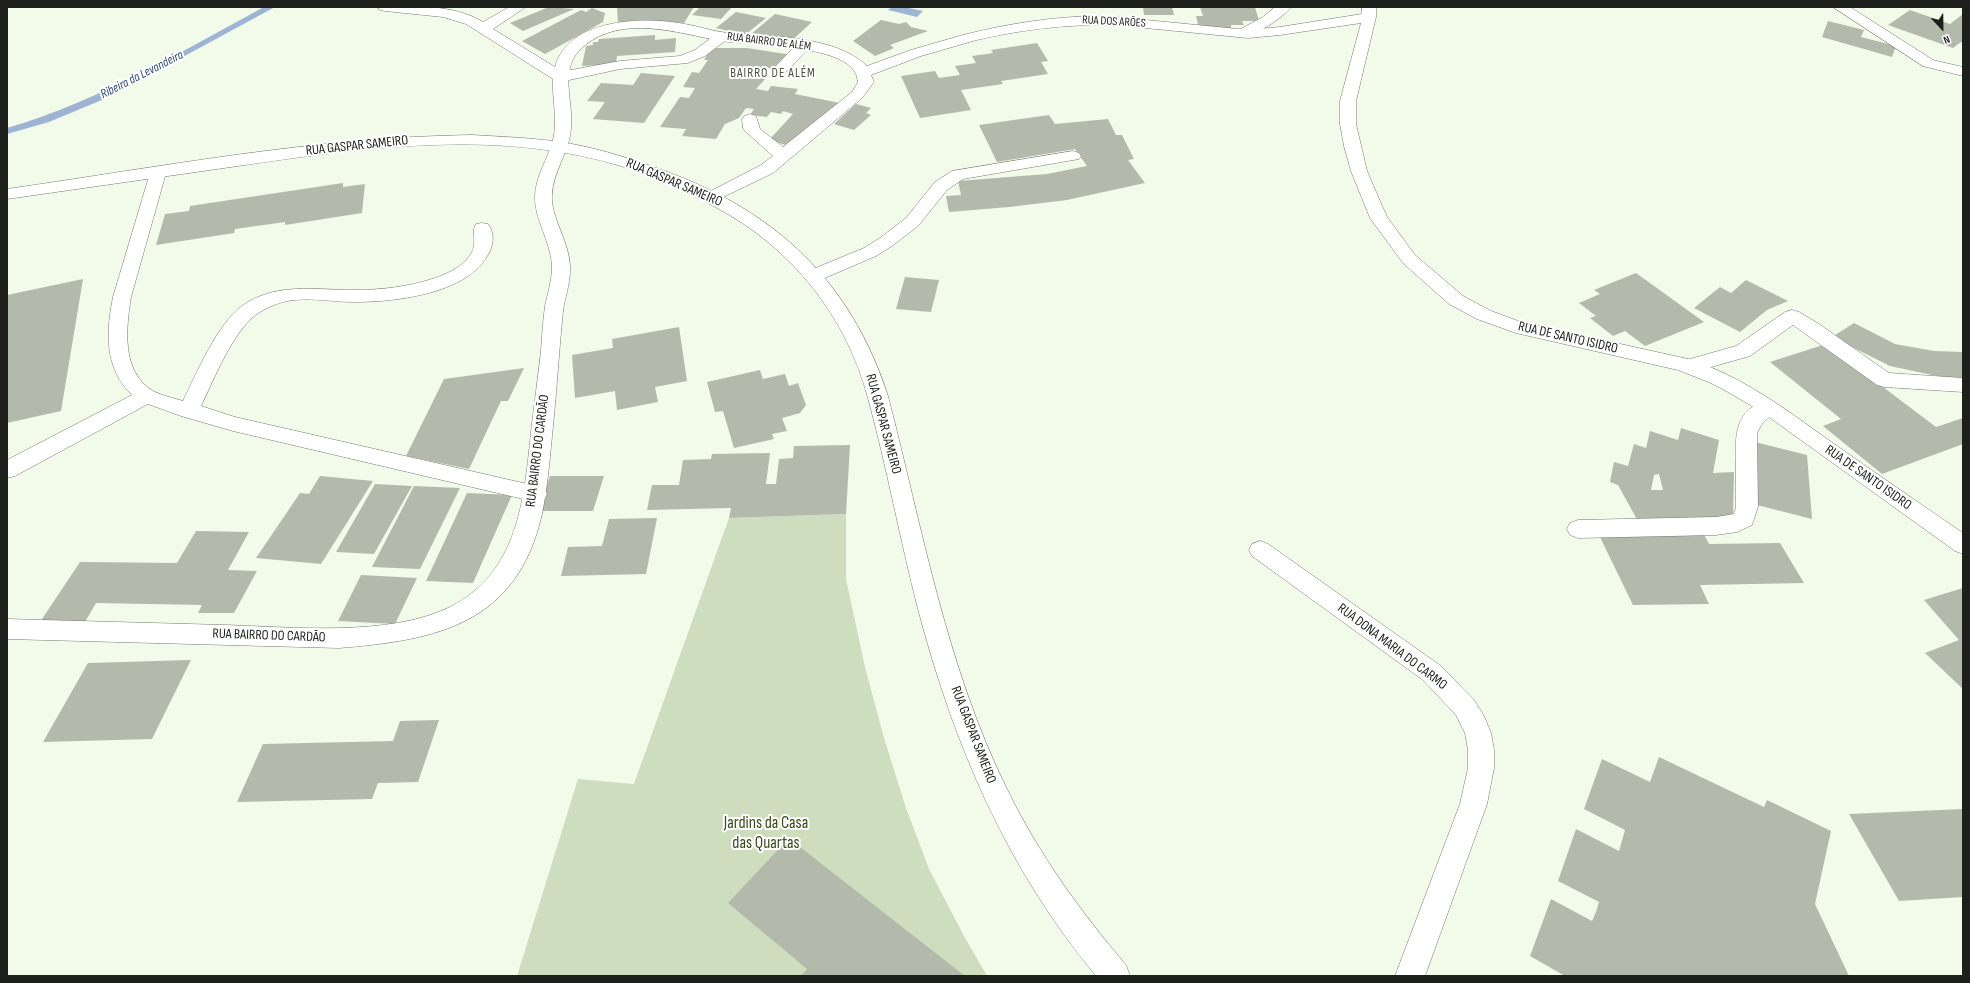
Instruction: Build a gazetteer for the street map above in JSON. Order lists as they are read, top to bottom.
{
  "streets": {
    "street": [
      "RUA DOS ARÕES",
      "RUA BAIRRO DE ALÉM",
      "RUA GASPAR SAMEIRO",
      "RUA DE SANTO ISIDRO",
      "RUA BAIRRO DO CARDÃO",
      "RUA DONA MARIA DO CARMO"
    ]
  },
  "crossings": [
    ["RUA DOS ARÕES", "RUA BAIRRO DE ALÉM"],
    ["RUA DOS ARÕES", "RUA DE SANTO ISIDRO"],
    ["RUA BAIRRO DE ALÉM", "RUA GASPAR SAMEIRO"],
    ["RUA BAIRRO DE ALÉM", "RUA BAIRRO DO CARDÃO"],
    ["RUA GASPAR SAMEIRO", "RUA BAIRRO DO CARDÃO"]
  ],
  "districts": ["BAIRRO DE ALÉM"],
  "water": ["Ribeira da Levandeira"],
  "parks": ["Jardins da Casa das Quartas"],
  "north": "bottom"
}
